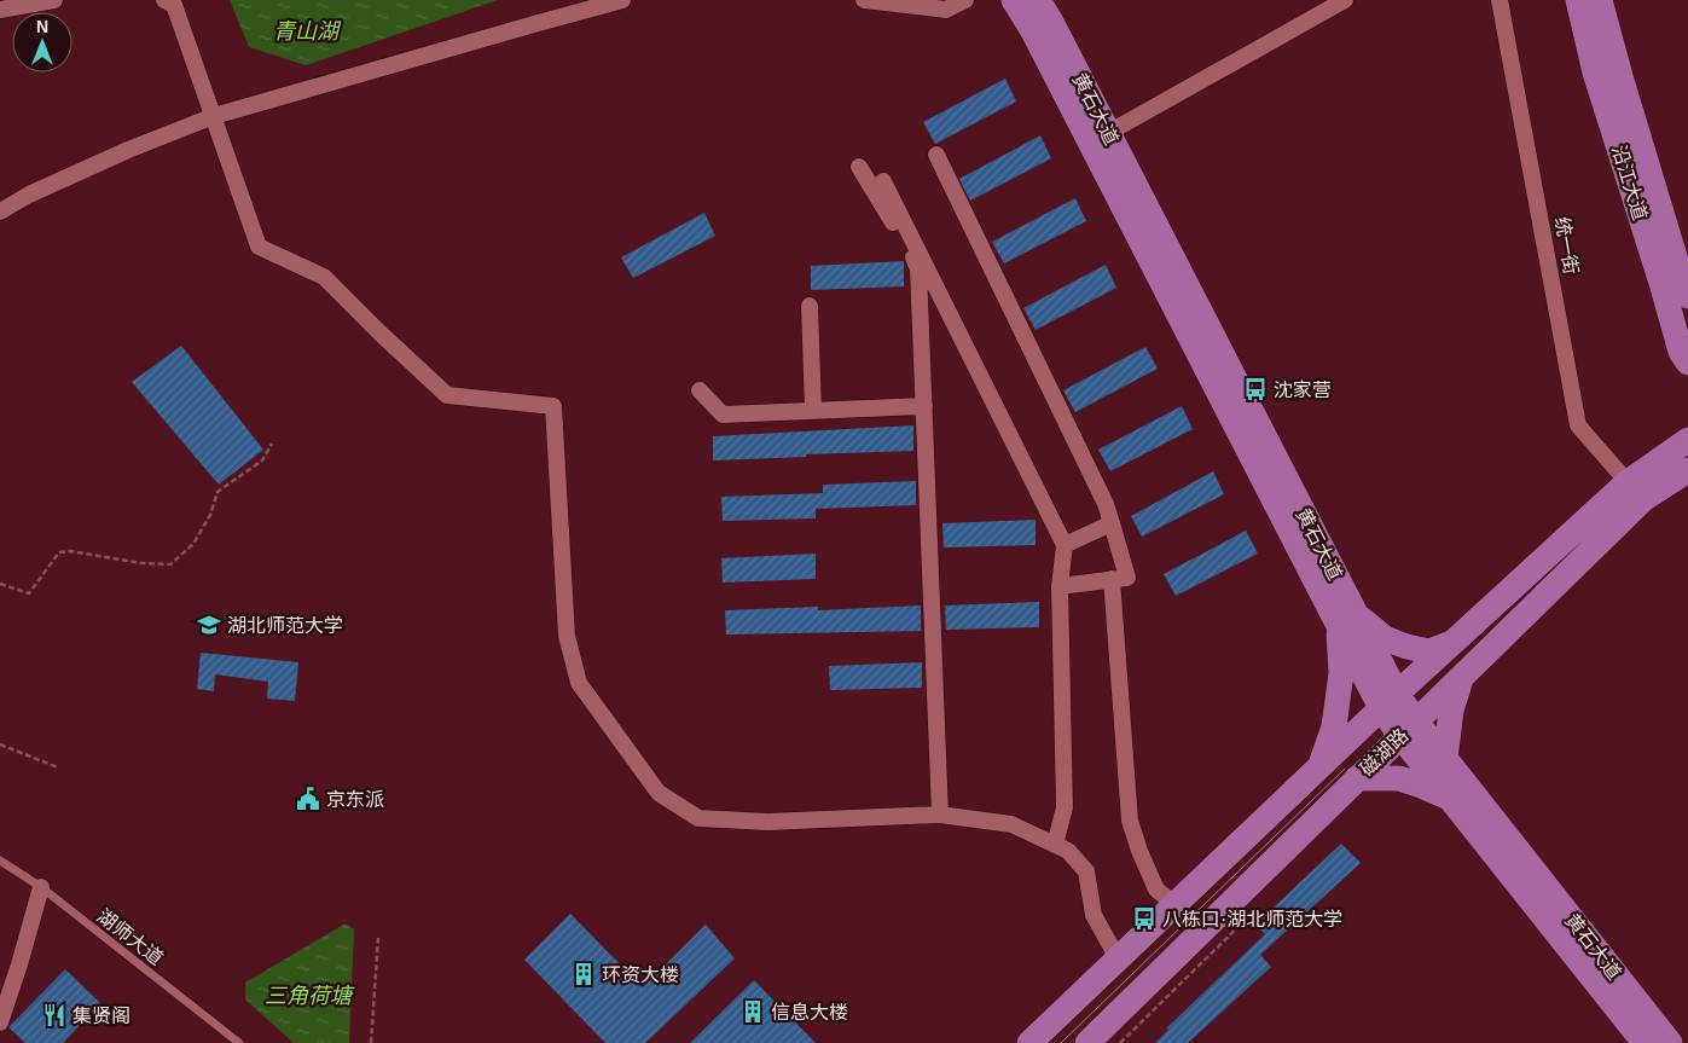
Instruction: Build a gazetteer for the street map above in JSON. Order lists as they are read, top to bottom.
{
  "streets": {
    "main road": ["黄石大道", "沿江大道", "磁湖路"],
    "street": ["统一街"],
    "lane": ["湖师大道"]
  },
  "crossings": [
    ["黄石大道", "磁湖路"],
    ["统一街", "磁湖路"]
  ],
  "water": ["青山湖", "三角荷塘"],
  "places": {
    "bus stop": ["沈家营", "八栋口·湖北师范大学"],
    "school or university": ["湖北师范大学"],
    "public building": ["京东派"],
    "building": ["环资大楼", "信息大楼"],
    "restaurant": ["集贤阁"]
  },
  "north": "top"
}
